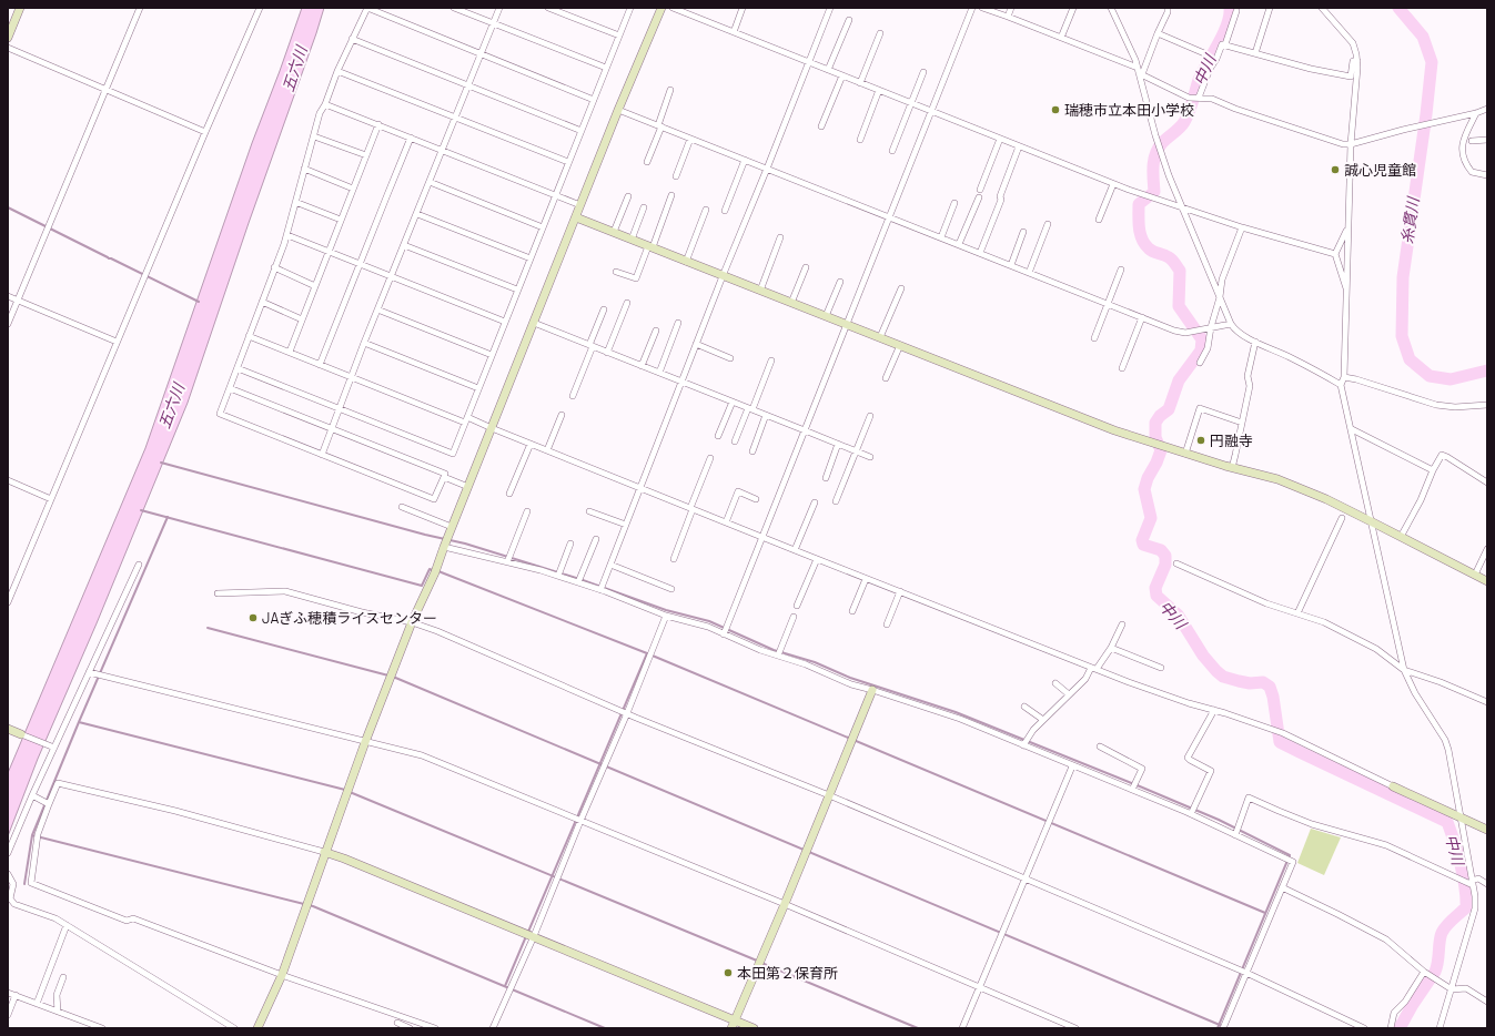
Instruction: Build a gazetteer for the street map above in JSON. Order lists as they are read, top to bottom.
{
  "water": ["五六川", "中川", "糸貫川"],
  "places": [
    "瑞穂市立本田小学校",
    "誠心児童館",
    "円融寺",
    "JAぎふ穂積ライスセンター",
    "本田第２保育所"
  ]
}
